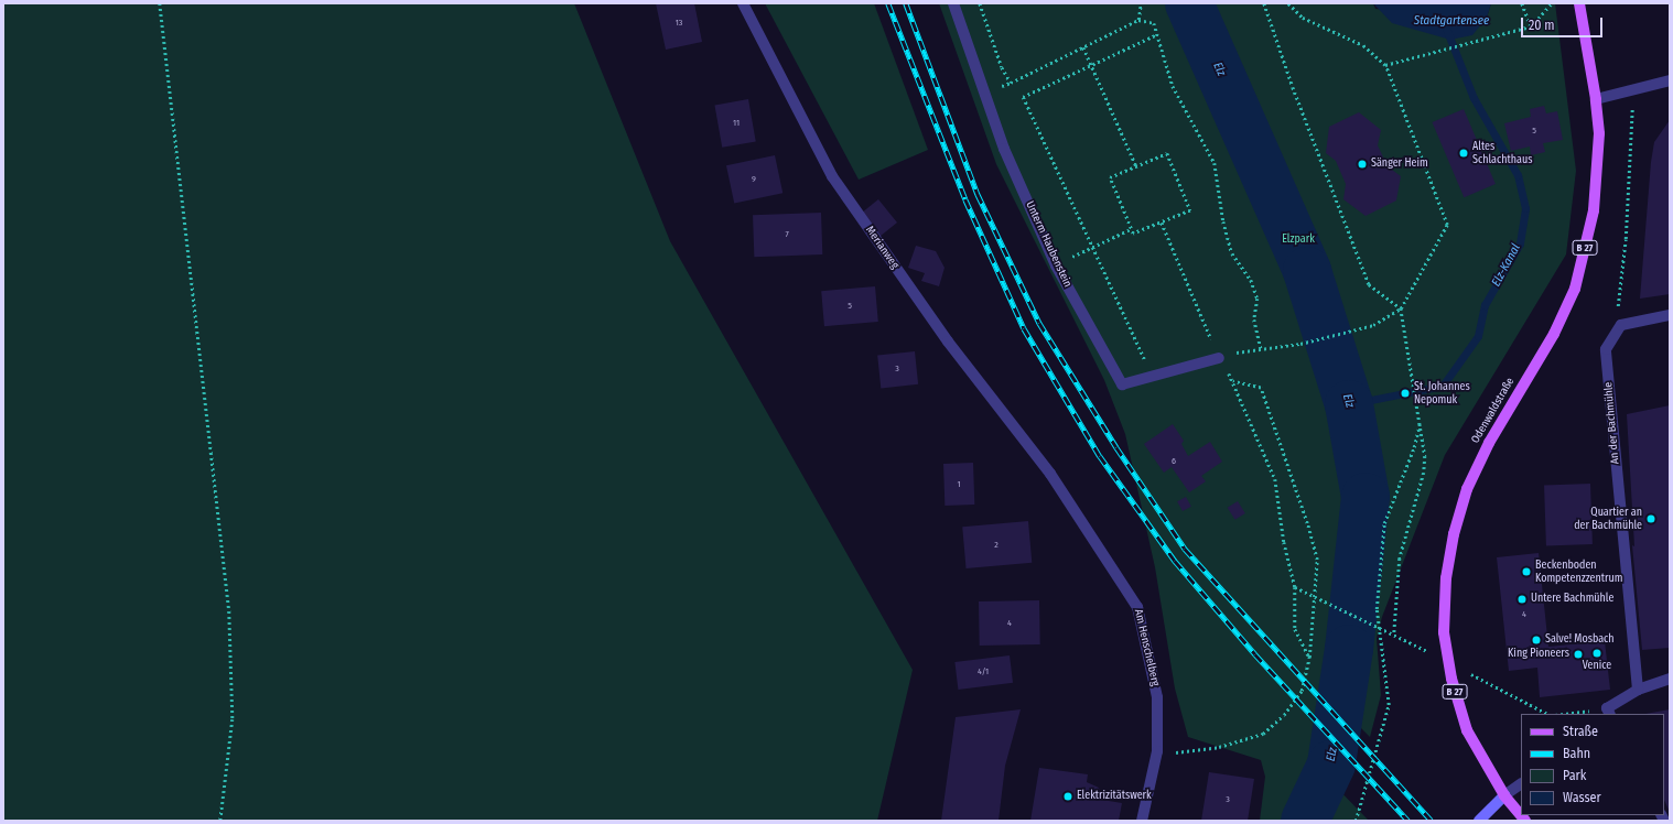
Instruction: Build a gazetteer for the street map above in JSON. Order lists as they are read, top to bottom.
{
  "streets": {
    "main road": ["B 27", "Odenwaldstraße"],
    "street": [
      "Unterm Haubenstein",
      "Merianweg",
      "An der Bachmühle",
      "Am Henschelberg"
    ]
  },
  "crossings": [
    ["Merianweg", "Am Henschelberg"]
  ],
  "water": ["Stadtgartensee", "Elz", "Elz-Kanal"],
  "parks": ["Elzpark"],
  "places": [
    "Altes Schlachthaus",
    "Sänger Heim",
    "St. Johannes Nepomuk",
    "Quartier an der Bachmühle",
    "Beckenboden Kompetenzzentrum",
    "Untere Bachmühle",
    "Salve! Mosbach",
    "Venice",
    "King Pioneers",
    "Elektrizitätswerk"
  ],
  "house_numbers": [
    "13",
    "11",
    "5",
    "9",
    "7",
    "5",
    "3",
    "6",
    "1",
    "2",
    "4",
    "4",
    "4/1",
    "3"
  ],
  "legend": [
    "Straße",
    "Bahn",
    "Park",
    "Wasser"
  ],
  "scale_bar": "20 m"
}
